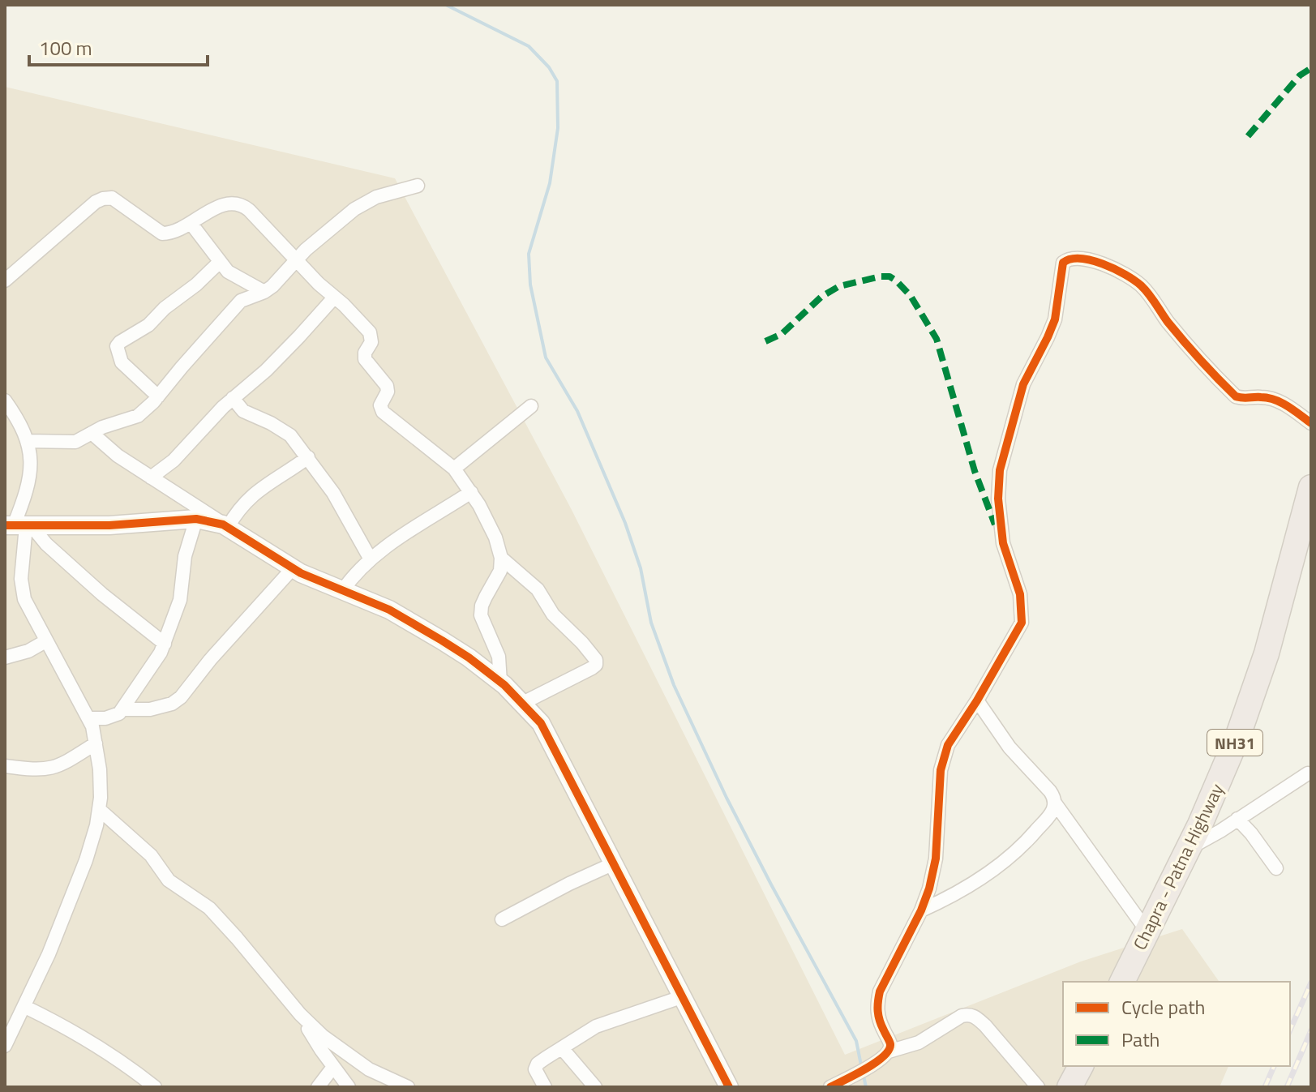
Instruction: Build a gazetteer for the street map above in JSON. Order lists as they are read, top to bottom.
{
  "streets": {
    "highway": ["NH31", "Chapra - Patna Highway"]
  },
  "legend": ["Cycle path", "Path"],
  "scale_bar": "100 m"
}
